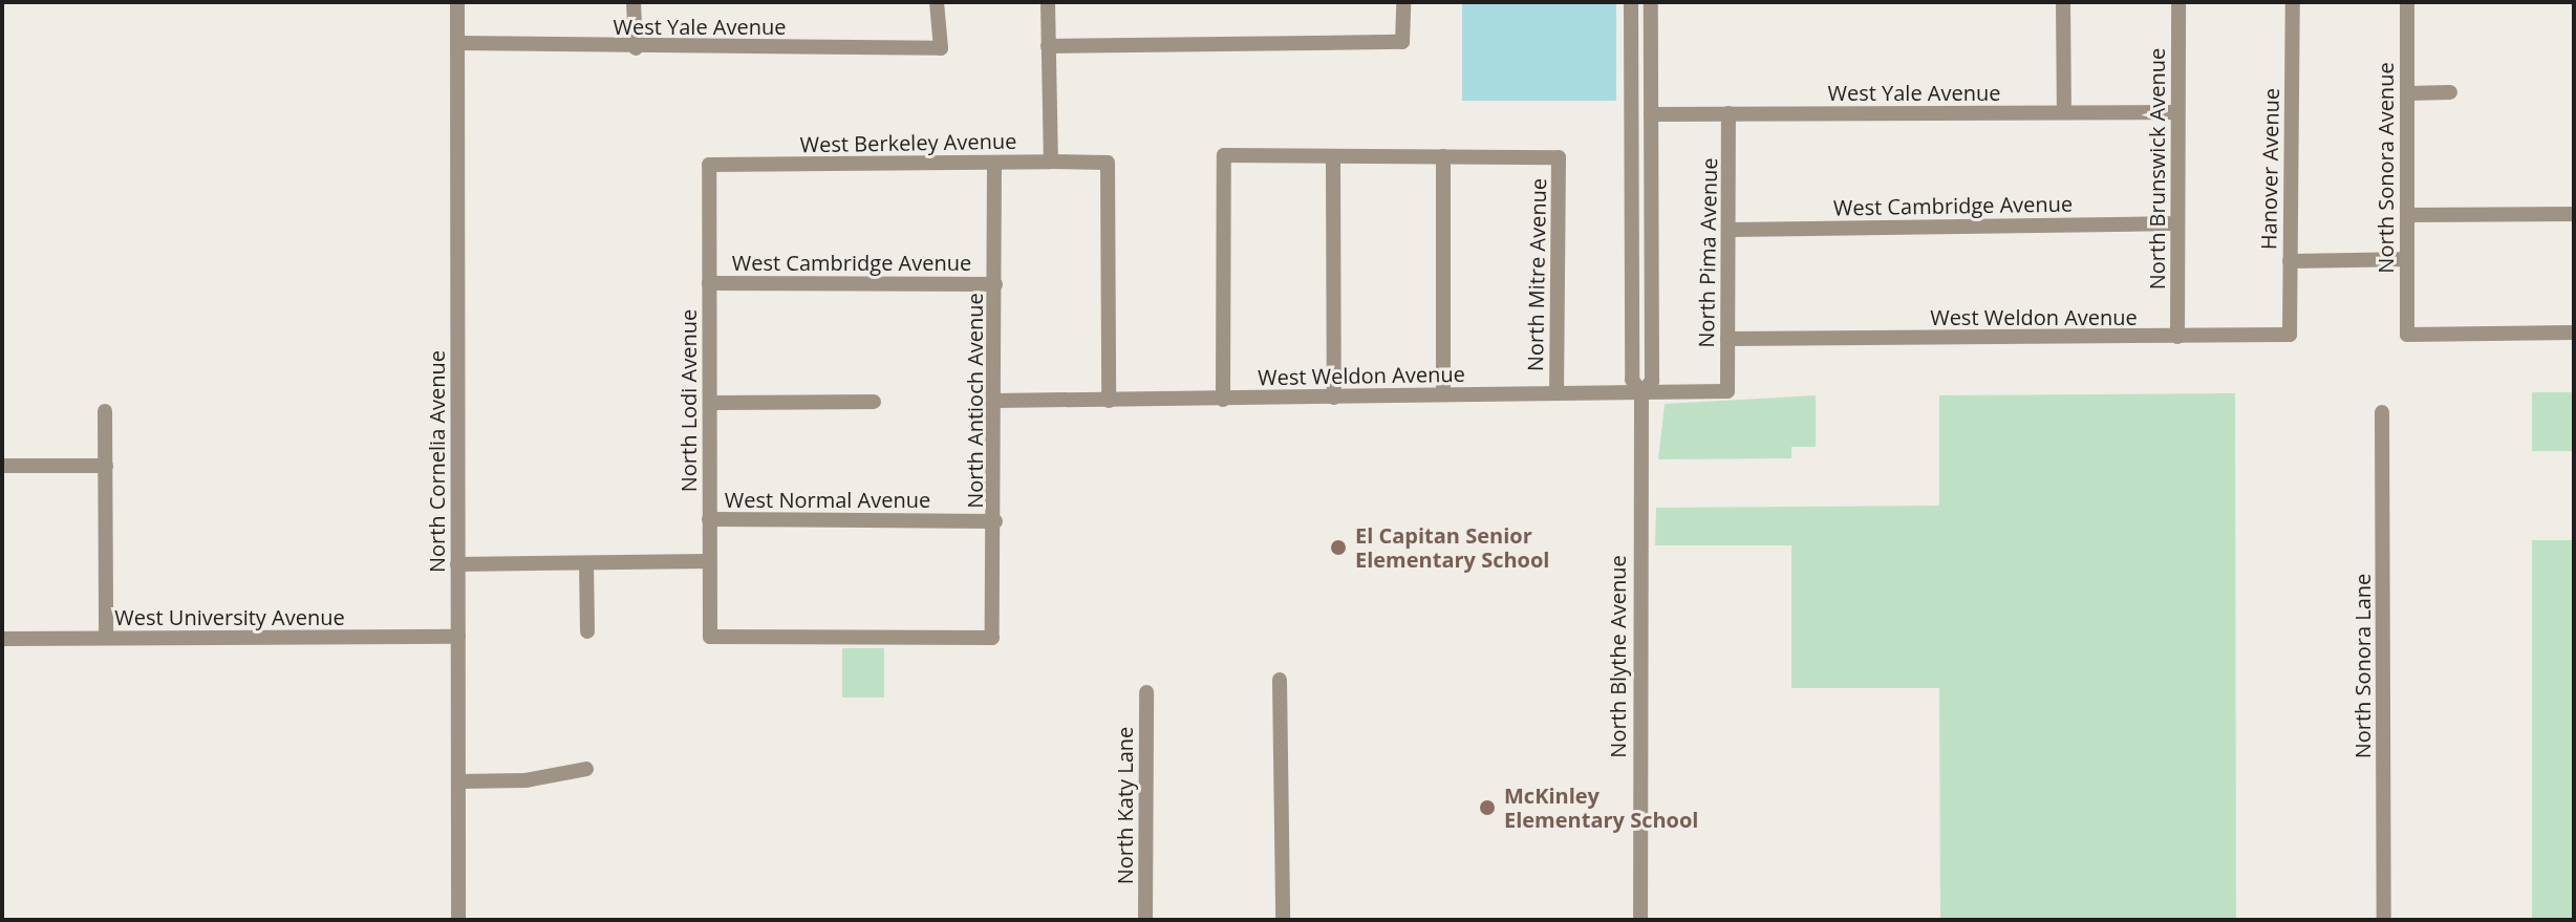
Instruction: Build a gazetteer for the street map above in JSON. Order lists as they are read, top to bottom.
{
  "streets": {
    "street": [
      "West Yale Avenue",
      "West Berkeley Avenue",
      "North Sonora Avenue",
      "North Brunswick Avenue",
      "Hanover Avenue",
      "West Cambridge Avenue",
      "North Pima Avenue",
      "North Mitre Avenue",
      "West Weldon Avenue",
      "North Lodi Avenue",
      "North Antioch Avenue",
      "North Cornelia Avenue",
      "West Normal Avenue",
      "West University Avenue",
      "North Blythe Avenue",
      "North Sonora Lane",
      "North Katy Lane"
    ]
  },
  "crossings": [
    ["West Yale Avenue", "North Brunswick Avenue"],
    ["West Yale Avenue", "North Pima Avenue"],
    ["West Yale Avenue", "North Cornelia Avenue"],
    ["West Yale Avenue", "North Blythe Avenue"],
    ["West Berkeley Avenue", "West Weldon Avenue"],
    ["West Berkeley Avenue", "North Lodi Avenue"],
    ["West Berkeley Avenue", "North Antioch Avenue"],
    ["North Brunswick Avenue", "West Cambridge Avenue"],
    ["North Brunswick Avenue", "West Weldon Avenue"],
    ["Hanover Avenue", "West Weldon Avenue"],
    ["West Cambridge Avenue", "North Pima Avenue"],
    ["West Cambridge Avenue", "North Lodi Avenue"],
    ["West Cambridge Avenue", "North Antioch Avenue"],
    ["North Pima Avenue", "West Weldon Avenue"],
    ["North Mitre Avenue", "West Weldon Avenue"],
    ["West Weldon Avenue", "North Antioch Avenue"],
    ["West Weldon Avenue", "North Blythe Avenue"],
    ["North Lodi Avenue", "North Antioch Avenue"],
    ["North Lodi Avenue", "West Normal Avenue"],
    ["North Antioch Avenue", "West Normal Avenue"],
    ["North Cornelia Avenue", "West University Avenue"]
  ],
  "places": ["El Capitan Senior Elementary School", "McKinley Elementary School"]
}
